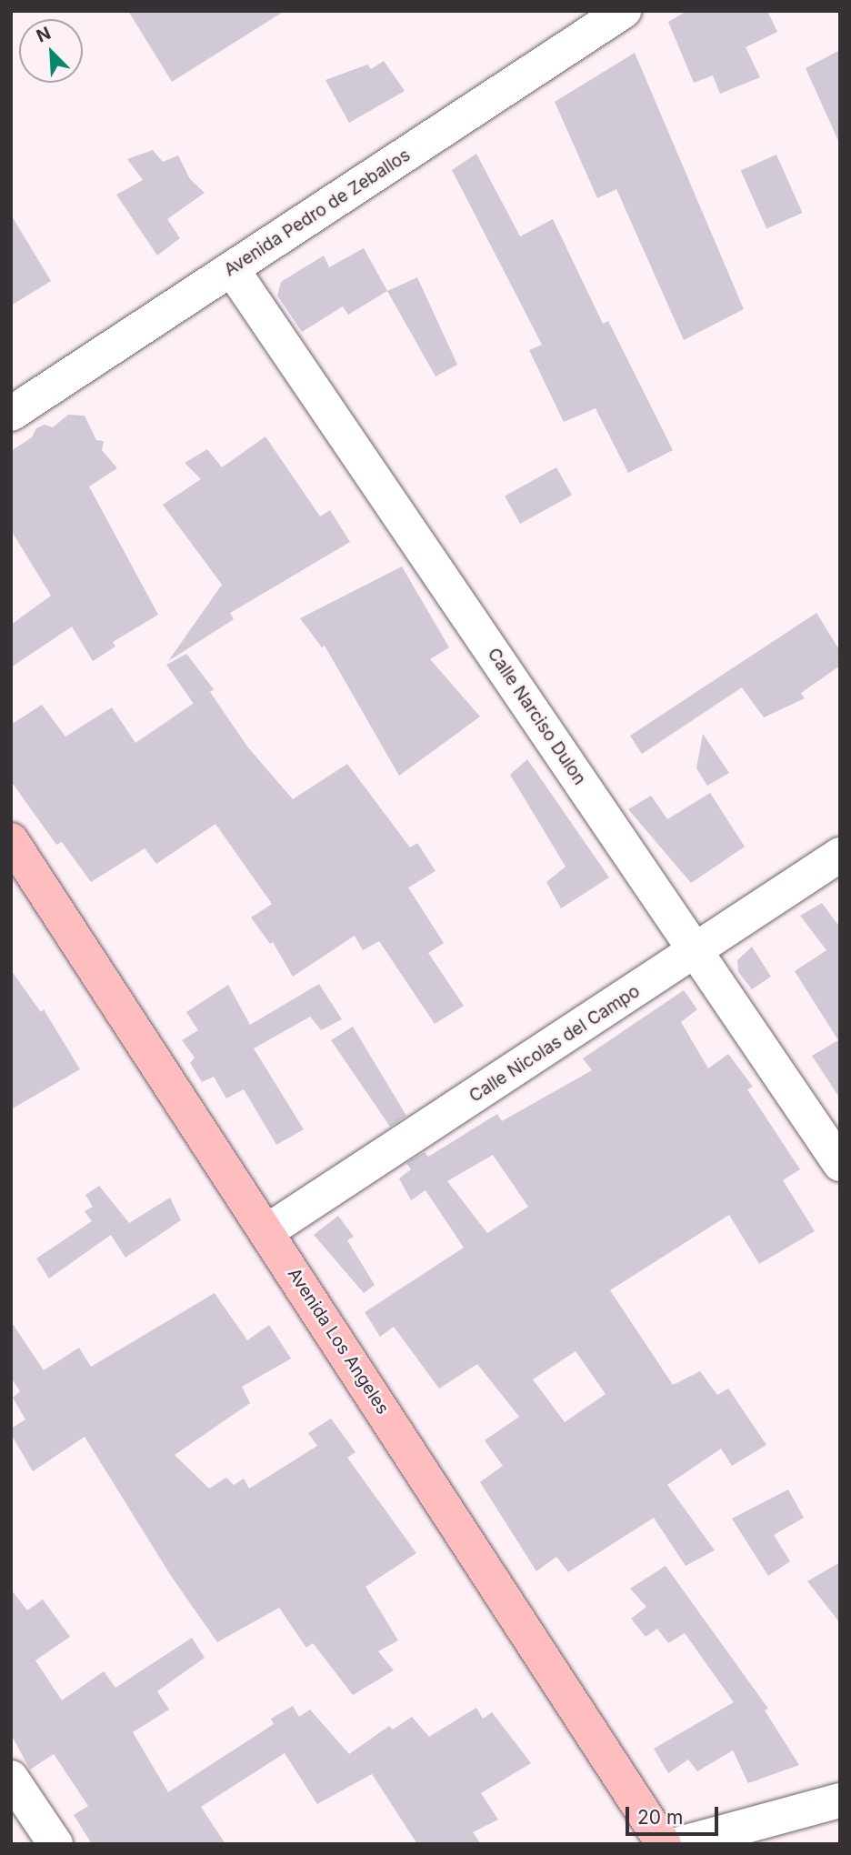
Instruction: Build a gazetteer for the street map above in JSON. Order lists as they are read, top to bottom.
{
  "streets": {
    "main road": ["Avenida Los Angeles"],
    "street": ["Avenida Pedro de Zeballos", "Calle Narciso Dulon", "Calle Nicolas del Campo"]
  },
  "crossings": [
    ["Avenida Pedro de Zeballos", "Calle Narciso Dulon"],
    ["Calle Narciso Dulon", "Calle Nicolas del Campo"],
    ["Calle Nicolas del Campo", "Avenida Los Angeles"]
  ],
  "scale_bar": "20 m",
  "north": "top left"
}
